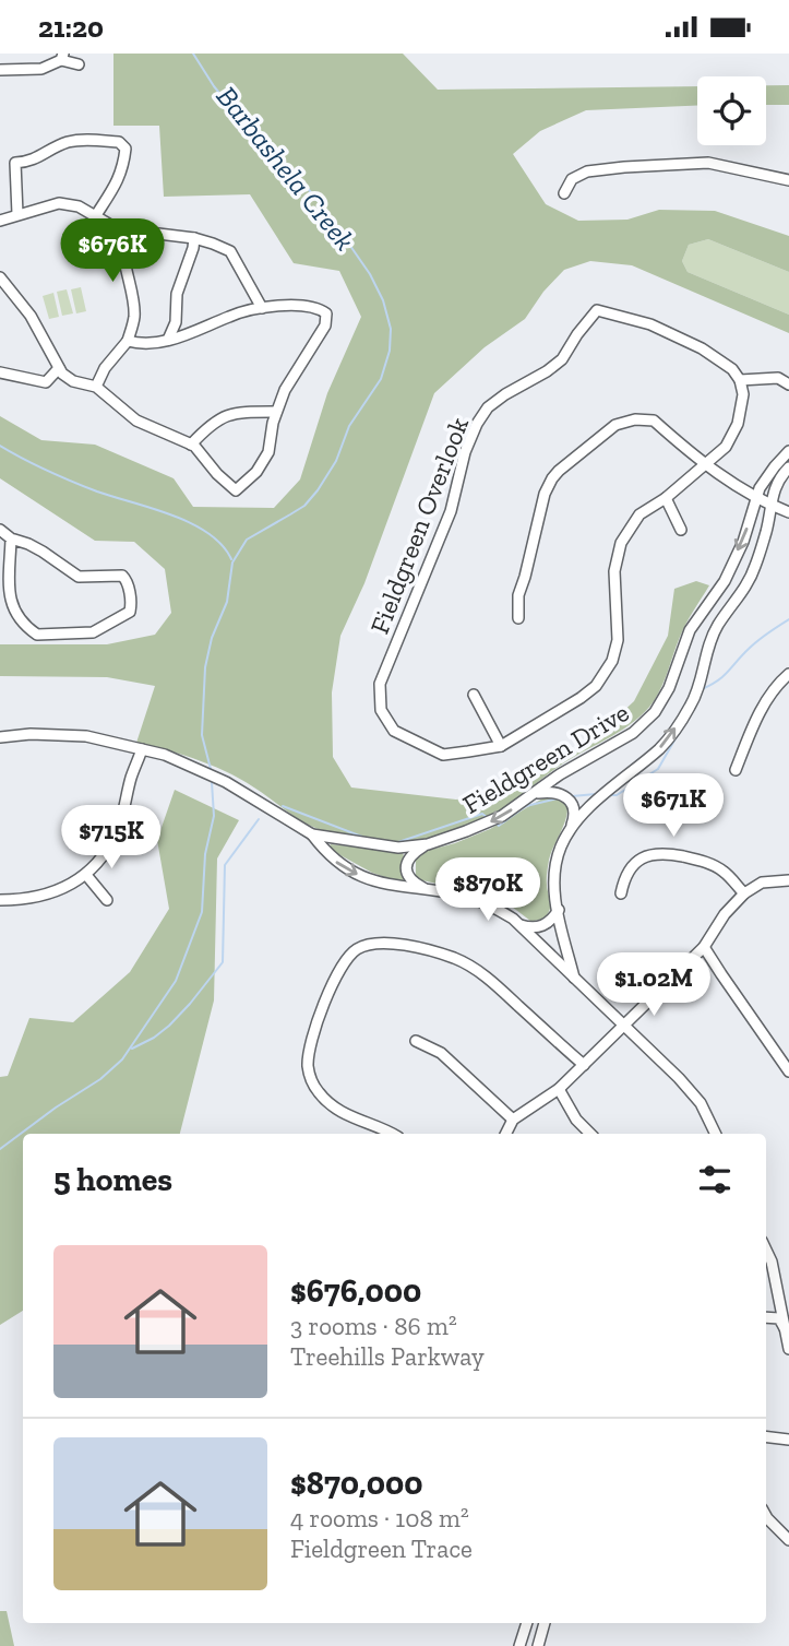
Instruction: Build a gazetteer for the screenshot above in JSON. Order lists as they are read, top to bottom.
{
  "streets": {
    "street": ["Fieldgreen Overlook", "Fieldgreen Drive"]
  },
  "water": ["Barbashela Creek"],
  "page": {
    "status": "21:20",
    "price": [
      "$676K",
      "$671K",
      "$715K",
      "$870K",
      "$1.02M"
    ],
    "heading": "5 homes",
    "list": [
      {
        "name": "$676,000",
        "note": "3 rooms · 86 m² · Treehills Parkway"
      },
      {
        "name": "$870,000",
        "note": "4 rooms · 108 m² · Fieldgreen Trace"
      }
    ]
  }
}
